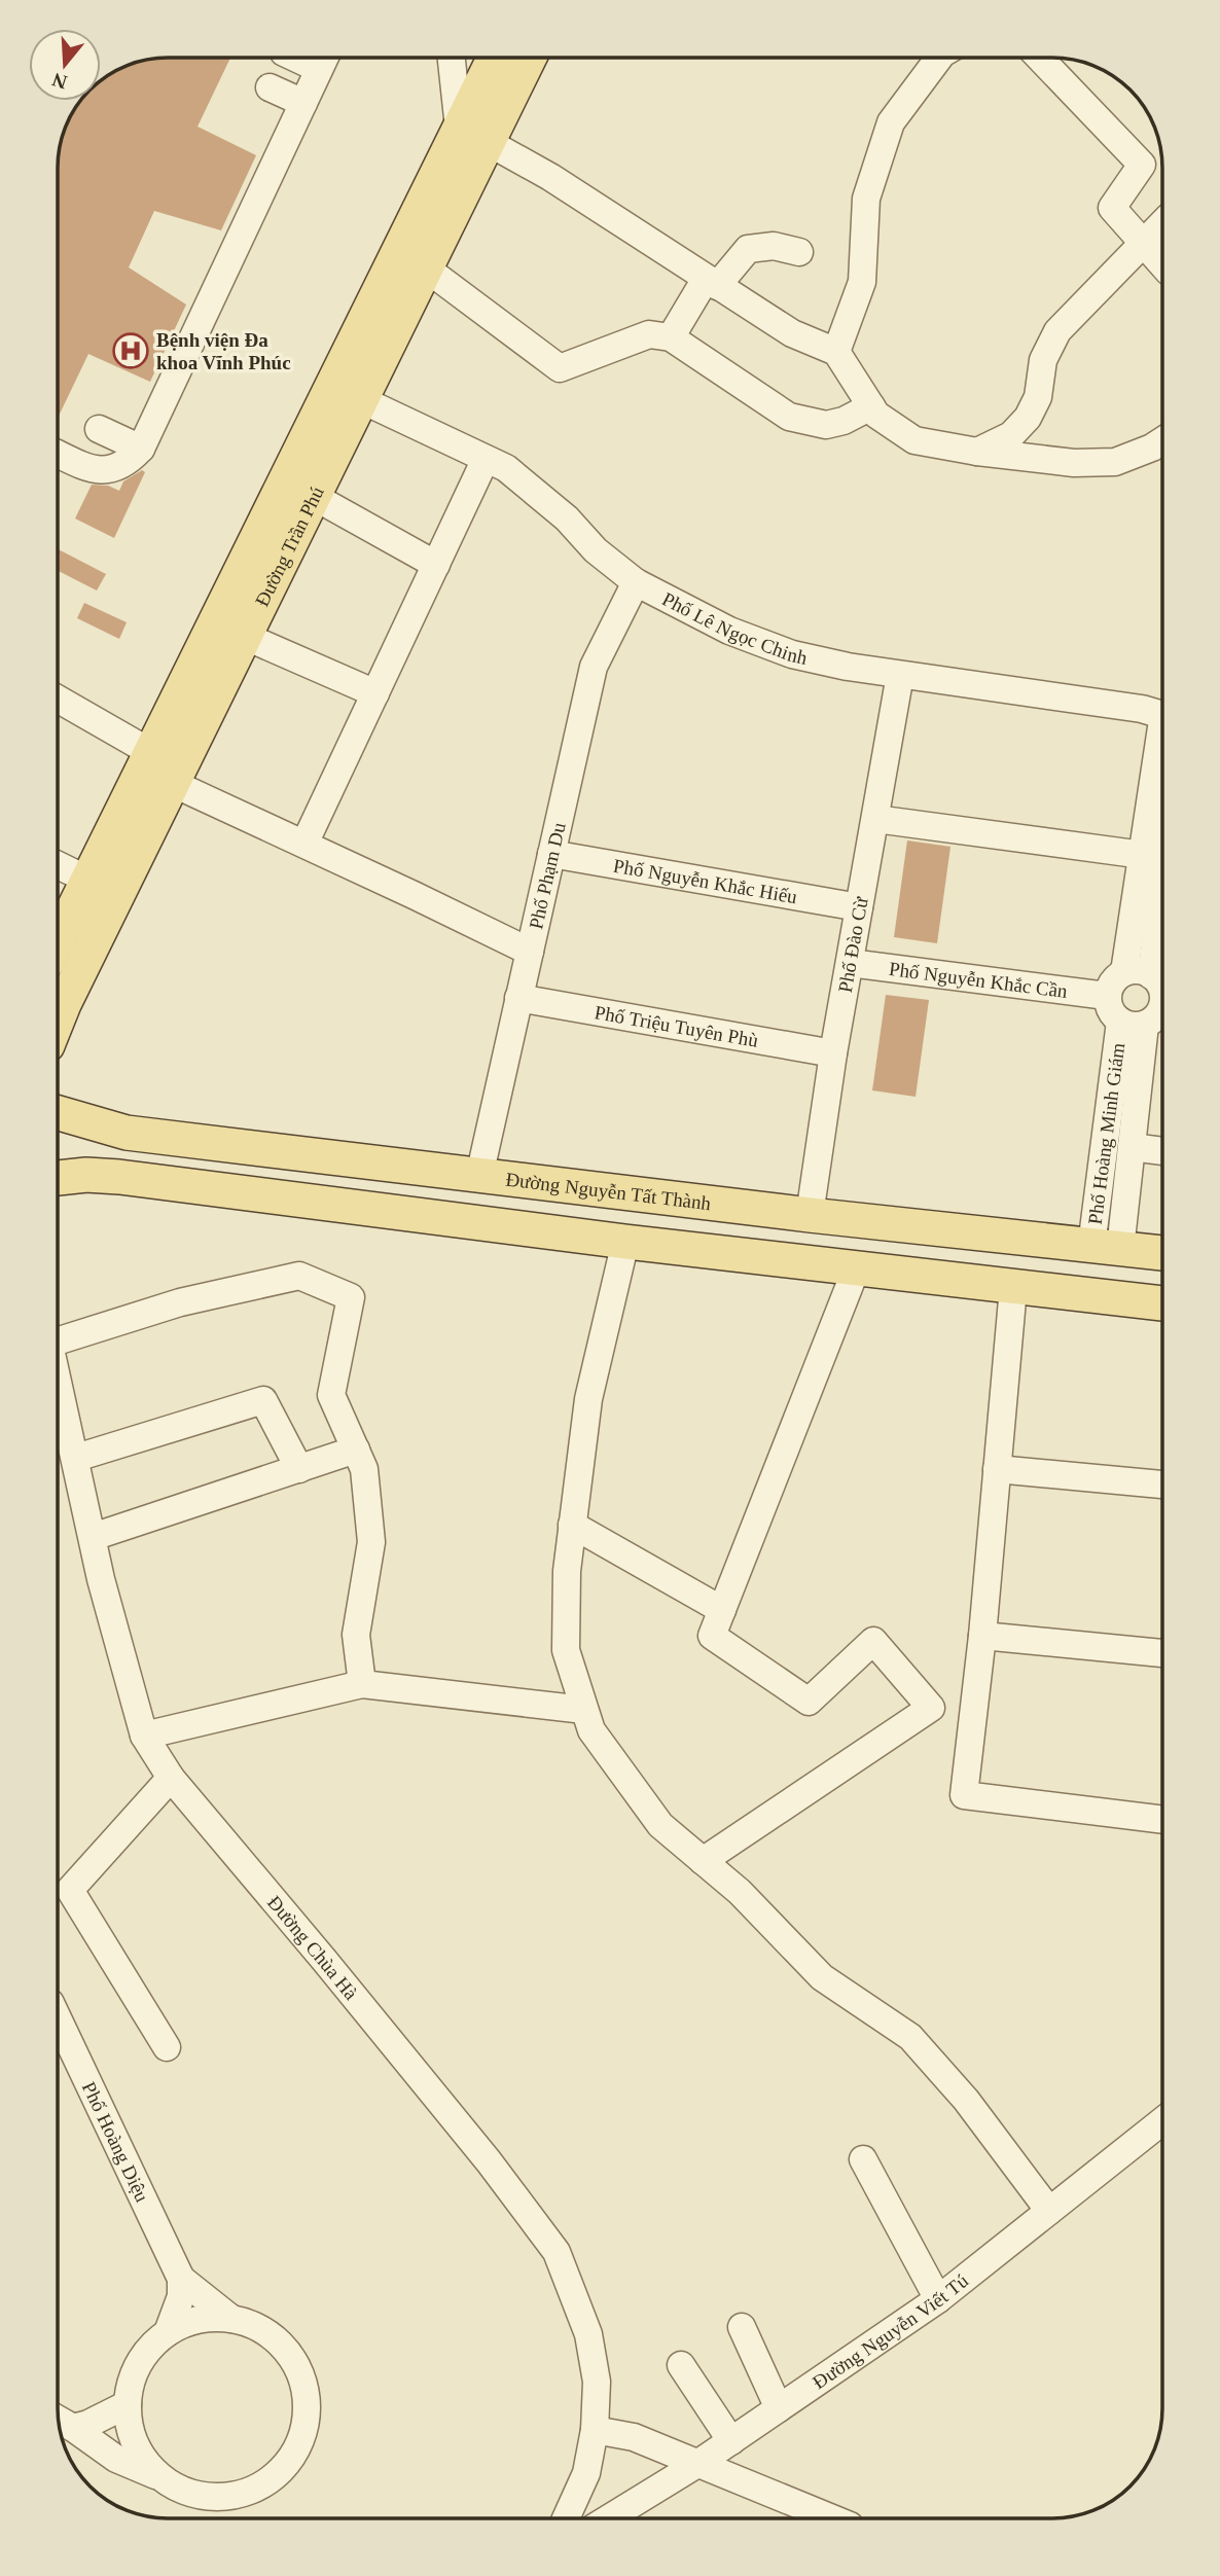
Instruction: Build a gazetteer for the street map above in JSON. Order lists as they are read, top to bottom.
{
  "streets": {
    "main road": ["Đường Trần Phú", "Đường Nguyễn Tất Thành"],
    "street": [
      "Phố Lê Ngọc Chinh",
      "Phố Phạm Du",
      "Phố Nguyễn Khắc Hiếu",
      "Phố Đào Cừ",
      "Phố Nguyễn Khắc Cần",
      "Phố Triệu Tuyên Phù",
      "Phố Hoàng Minh Giám",
      "Đường Chùa Hà",
      "Phố Hoàng Diệu",
      "Đường Nguyễn Viết Tú"
    ]
  },
  "crossings": [
    ["Đường Trần Phú", "Phố Lê Ngọc Chinh"],
    ["Phố Lê Ngọc Chinh", "Phố Phạm Du"],
    ["Phố Lê Ngọc Chinh", "Phố Đào Cừ"],
    ["Phố Phạm Du", "Phố Nguyễn Khắc Hiếu"],
    ["Phố Phạm Du", "Phố Triệu Tuyên Phù"],
    ["Phố Phạm Du", "Đường Nguyễn Tất Thành"],
    ["Phố Nguyễn Khắc Hiếu", "Phố Đào Cừ"],
    ["Phố Đào Cừ", "Phố Nguyễn Khắc Cần"],
    ["Phố Đào Cừ", "Phố Triệu Tuyên Phù"],
    ["Phố Đào Cừ", "Đường Nguyễn Tất Thành"],
    ["Phố Hoàng Minh Giám", "Đường Nguyễn Tất Thành"]
  ],
  "places": {
    "hospital": ["Bệnh viện Đa khoa Vĩnh Phúc"]
  },
  "north": "bottom"
}
